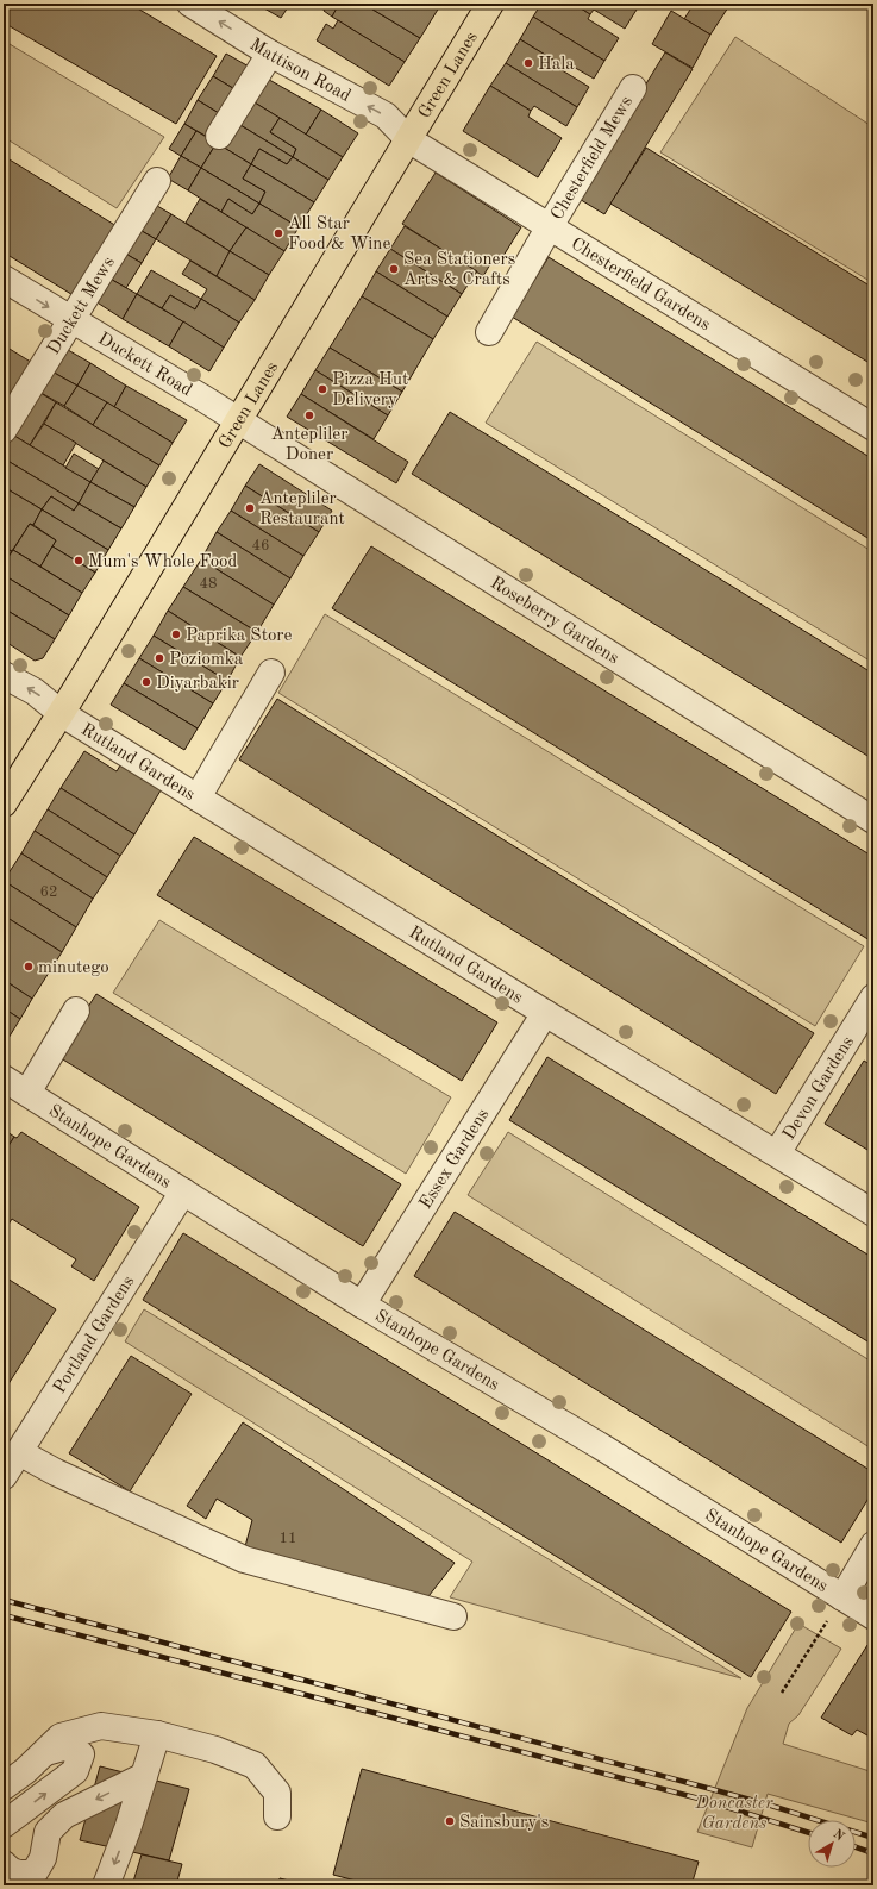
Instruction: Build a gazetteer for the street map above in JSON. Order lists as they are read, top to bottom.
{
  "streets": {
    "main road": ["Green Lanes"],
    "street": [
      "Mattison Road",
      "Chesterfield Mews",
      "Chesterfield Gardens",
      "Duckett Mews",
      "Duckett Road",
      "Roseberry Gardens",
      "Rutland Gardens",
      "Devon Gardens",
      "Stanhope Gardens",
      "Essex Gardens",
      "Portland Gardens"
    ]
  },
  "crossings": [
    ["Mattison Road", "Green Lanes"],
    ["Mattison Road", "Chesterfield Gardens"],
    ["Green Lanes", "Chesterfield Gardens"],
    ["Green Lanes", "Duckett Road"],
    ["Green Lanes", "Roseberry Gardens"],
    ["Green Lanes", "Rutland Gardens"],
    ["Chesterfield Mews", "Chesterfield Gardens"],
    ["Duckett Mews", "Duckett Road"],
    ["Duckett Road", "Roseberry Gardens"],
    ["Rutland Gardens", "Devon Gardens"],
    ["Rutland Gardens", "Essex Gardens"],
    ["Stanhope Gardens", "Essex Gardens"],
    ["Stanhope Gardens", "Portland Gardens"]
  ],
  "one_way": ["Mattison Road"],
  "parks": ["Doncaster Gardens"],
  "places": [
    "Hala",
    "All Star Food & Wine",
    "Sea Stationers Arts & Crafts",
    "Pizza Hut Delivery",
    "Antepliler Doner",
    "Antepliler Restaurant",
    "Mum's Whole Food",
    "Paprika Store",
    "Poziomka",
    "Diyarbakir",
    "minutego",
    "Sainsbury's"
  ],
  "house_numbers": [
    "46",
    "48",
    "62",
    "11"
  ],
  "north": "top right"
}
